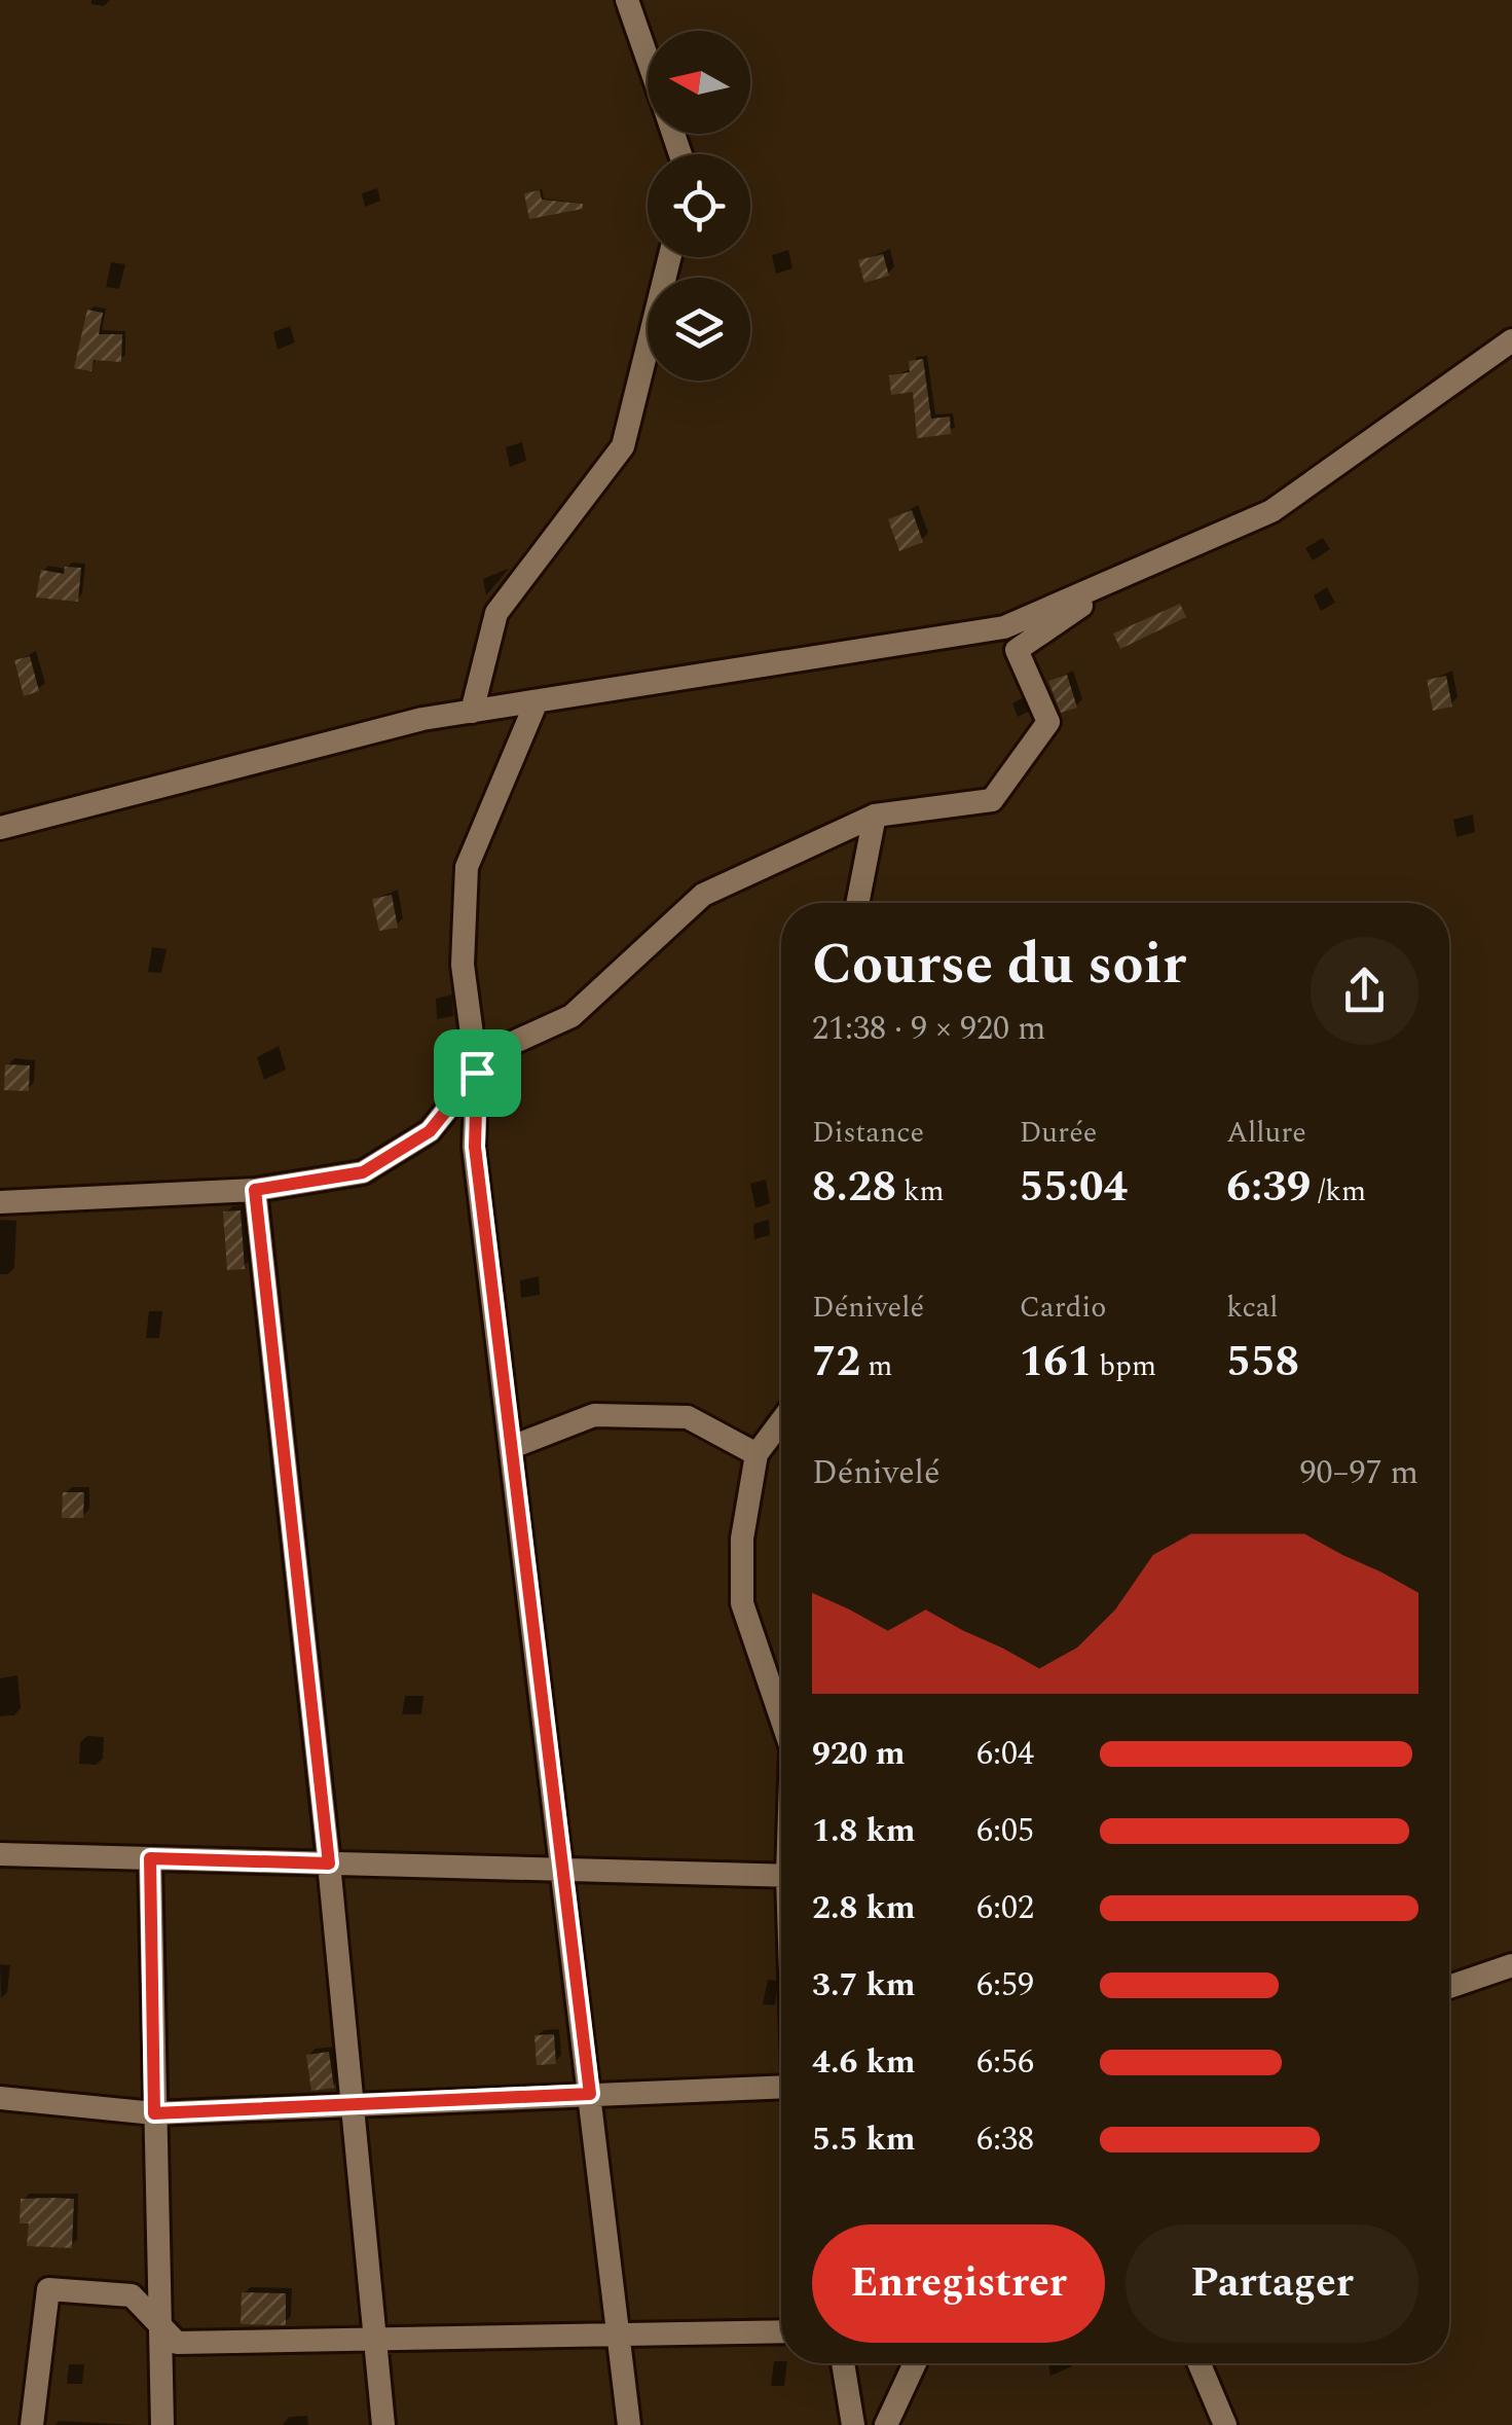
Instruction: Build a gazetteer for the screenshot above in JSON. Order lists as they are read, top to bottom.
{
  "north": "left",
  "page": {
    "heading": ["Course du soir", "21:38 · 9 × 920 m"],
    "stats": [
      ["Distance", "8.28 km"],
      ["Durée", "55:04"],
      ["Allure", "6:39 /km"],
      ["Dénivelé", "72 m"],
      ["Cardio", "161 bpm"],
      ["kcal", "558"]
    ],
    "chart": ["Dénivelé", "90–97 m"],
    "list": [
      {
        "name": "920 m",
        "note": "6:04"
      },
      {
        "name": "1.8 km",
        "note": "6:05"
      },
      {
        "name": "2.8 km",
        "note": "6:02"
      },
      {
        "name": "3.7 km",
        "note": "6:59"
      },
      {
        "name": "4.6 km",
        "note": "6:56"
      },
      {
        "name": "5.5 km",
        "note": "6:38"
      }
    ],
    "buttons": ["Enregistrer", "Partager"]
  }
}
